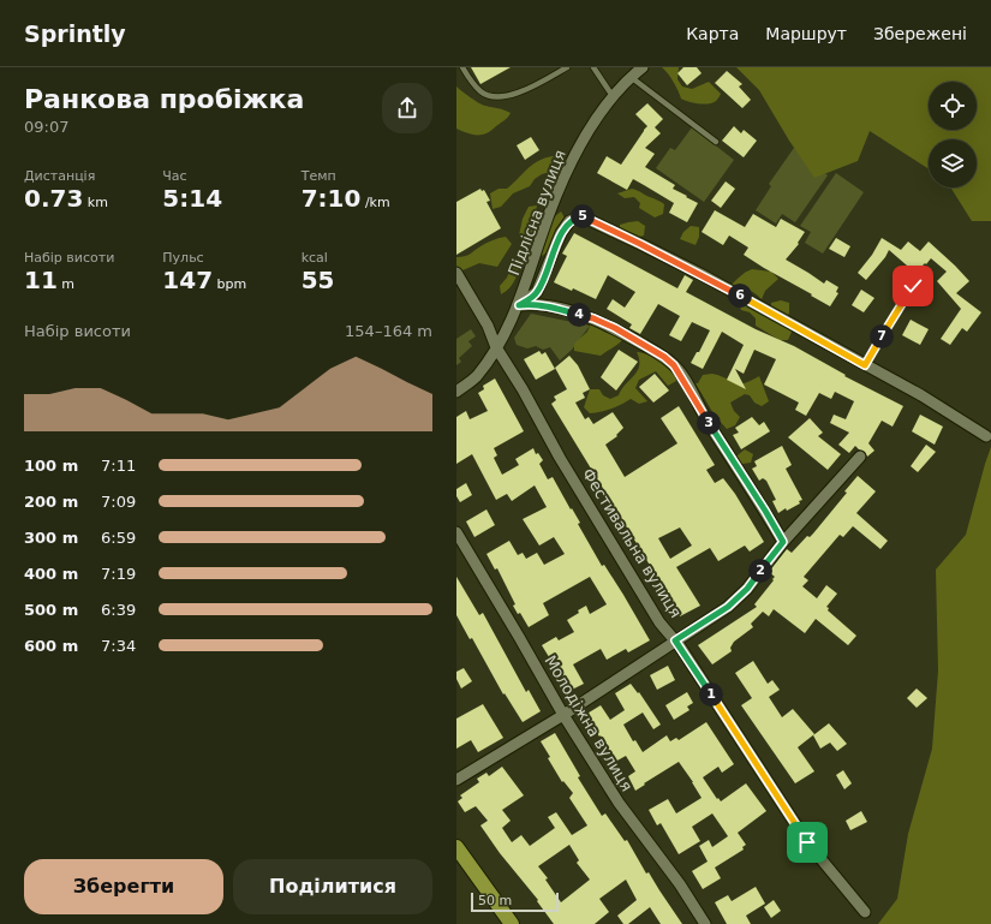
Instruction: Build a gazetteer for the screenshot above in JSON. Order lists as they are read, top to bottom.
{
  "streets": {
    "street": ["Підлісна вулиця", "Фестивальна вулиця", "Молодіжна вулиця"]
  },
  "crossings": [
    ["Підлісна вулиця", "Фестивальна вулиця"]
  ],
  "scale_bar": "50 m",
  "page": {
    "header": "Sprintly",
    "nav": ["Карта", "Маршрут", "Збережені"],
    "heading": ["Ранкова пробіжка", "09:07"],
    "stats": [
      ["Дистанція", "0.73 km"],
      ["Час", "5:14"],
      ["Темп", "7:10 /km"],
      ["Набір висоти", "11 m"],
      ["Пульс", "147 bpm"],
      ["kcal", "55"]
    ],
    "pins": [
      "5",
      "6",
      "4",
      "7",
      "3",
      "2",
      "1"
    ],
    "chart": ["Набір висоти", "154–164 m"],
    "list": [
      {
        "name": "100 m",
        "note": "7:11"
      },
      {
        "name": "200 m",
        "note": "7:09"
      },
      {
        "name": "300 m",
        "note": "6:59"
      },
      {
        "name": "400 m",
        "note": "7:19"
      },
      {
        "name": "500 m",
        "note": "6:39"
      },
      {
        "name": "600 m",
        "note": "7:34"
      }
    ],
    "buttons": ["Зберегти", "Поділитися"],
    "scale": "50 m"
  }
}
